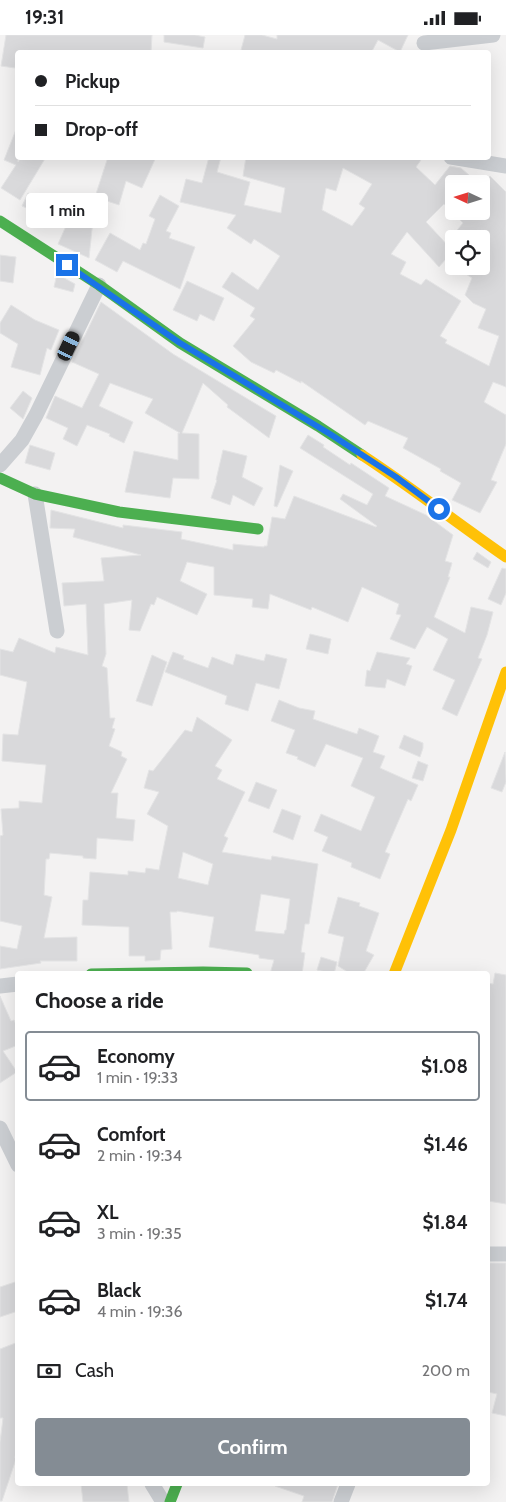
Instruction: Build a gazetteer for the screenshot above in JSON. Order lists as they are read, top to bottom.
{
  "north": "left",
  "page": {
    "status": "19:31",
    "banner": ["Pickup", "Drop-off"],
    "bubble": "1 min",
    "heading": "Choose a ride",
    "list": [
      {
        "name": "Economy",
        "note": "1 min · 19:33",
        "value": "$1.08"
      },
      {
        "name": "Comfort",
        "note": "2 min · 19:34",
        "value": "$1.46"
      },
      {
        "name": "XL",
        "note": "3 min · 19:35",
        "value": "$1.84"
      },
      {
        "name": "Black",
        "note": "4 min · 19:36",
        "value": "$1.74"
      }
    ],
    "pay": ["Cash", "200 m"],
    "buttons": "Confirm"
  }
}
